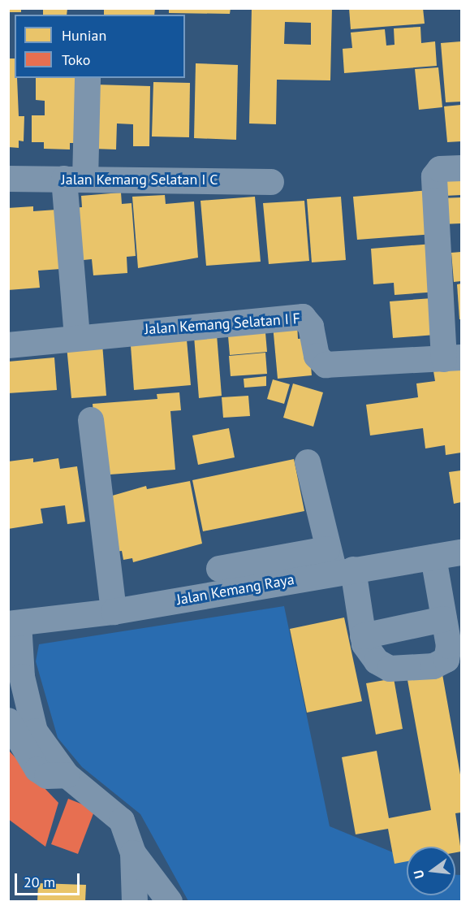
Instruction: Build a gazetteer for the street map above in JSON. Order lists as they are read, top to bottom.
{
  "streets": {
    "street": ["Jalan Kemang Selatan I C", "Jalan Kemang Selatan I F", "Jalan Kemang Raya"]
  },
  "legend": ["Hunian", "Toko"],
  "scale_bar": "20 m",
  "north": "left"
}
